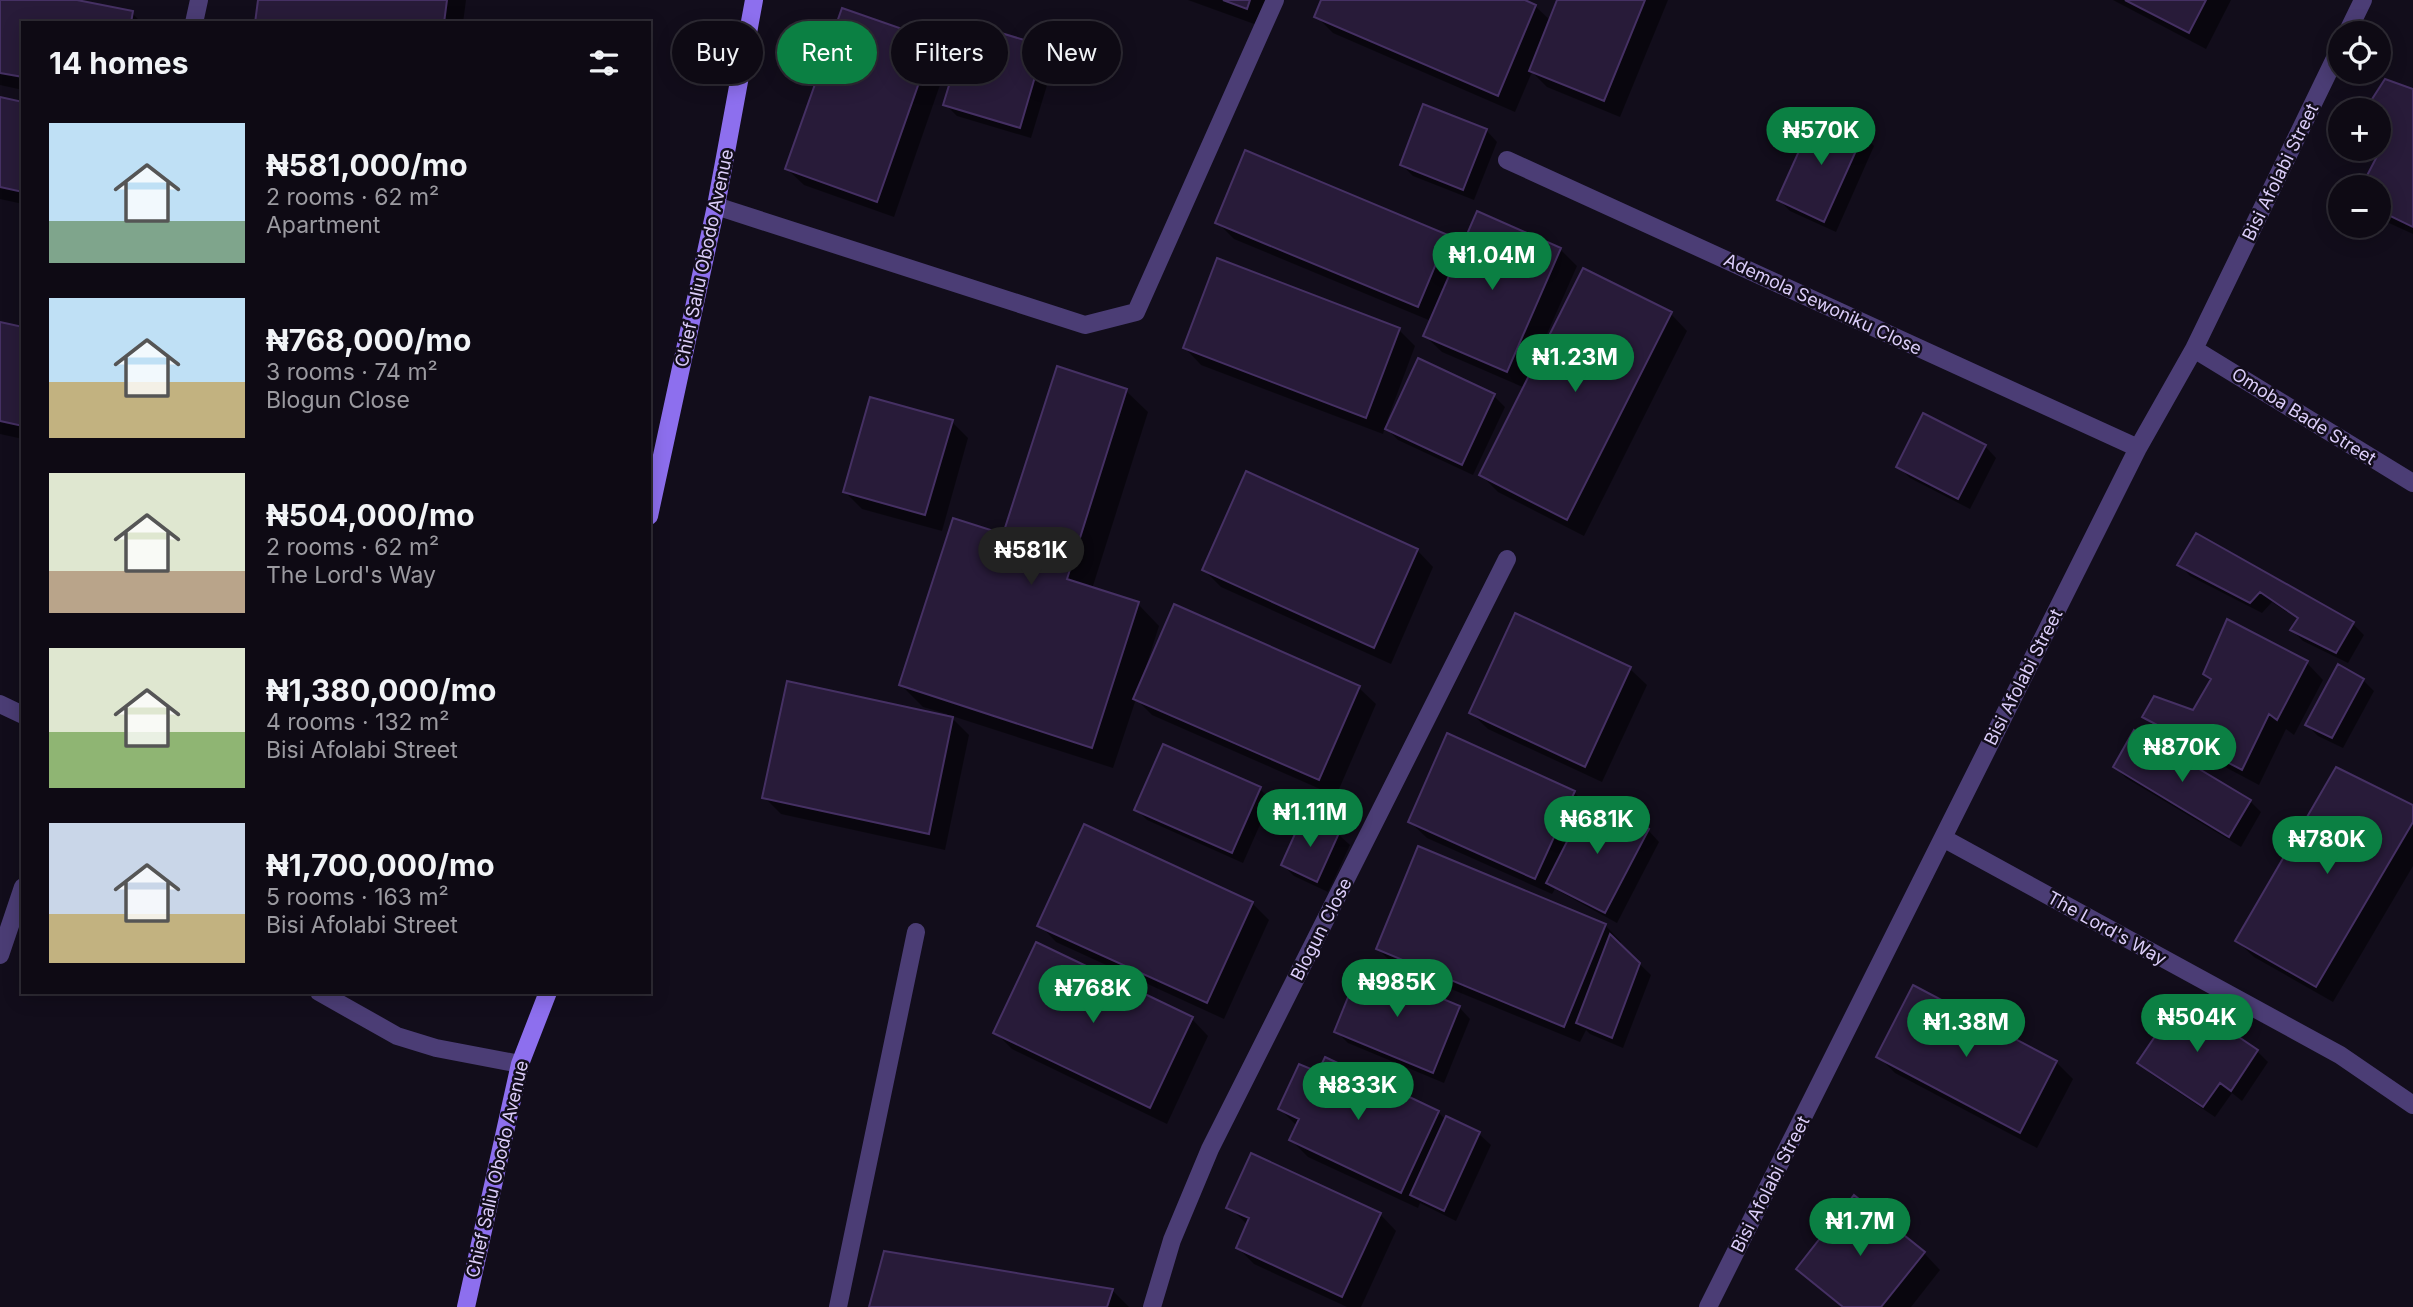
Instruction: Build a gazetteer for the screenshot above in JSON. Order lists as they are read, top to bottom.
{
  "streets": {
    "street": [
      "Bisi Afolabi Street",
      "Chief Saliu Obodo Avenue",
      "Ademola Sewoniku Close",
      "Omoba Bade Street",
      "The Lord's Way",
      "Blogun Close"
    ]
  },
  "crossings": [
    ["Bisi Afolabi Street", "Ademola Sewoniku Close"],
    ["Bisi Afolabi Street", "Omoba Bade Street"],
    ["Bisi Afolabi Street", "The Lord's Way"]
  ],
  "page": {
    "map_buttons": ["+", "−"],
    "chip": [
      "Buy",
      "Rent",
      "Filters",
      "New"
    ],
    "heading": "14 homes",
    "list": [
      {
        "name": "₦581,000/mo",
        "note": "2 rooms · 62 m² · Apartment"
      },
      {
        "name": "₦768,000/mo",
        "note": "3 rooms · 74 m² · Blogun Close"
      },
      {
        "name": "₦504,000/mo",
        "note": "2 rooms · 62 m² · The Lord's Way"
      },
      {
        "name": "₦1,380,000/mo",
        "note": "4 rooms · 132 m² · Bisi Afolabi Street"
      },
      {
        "name": "₦1,700,000/mo",
        "note": "5 rooms · 163 m² · Bisi Afolabi Street"
      }
    ],
    "price": [
      "₦570K",
      "₦1.04M",
      "₦1.23M",
      "₦581K",
      "₦870K",
      "₦1.11M",
      "₦681K",
      "₦780K",
      "₦985K",
      "₦768K",
      "₦504K",
      "₦1.38M",
      "₦833K",
      "₦1.7M"
    ]
  }
}
